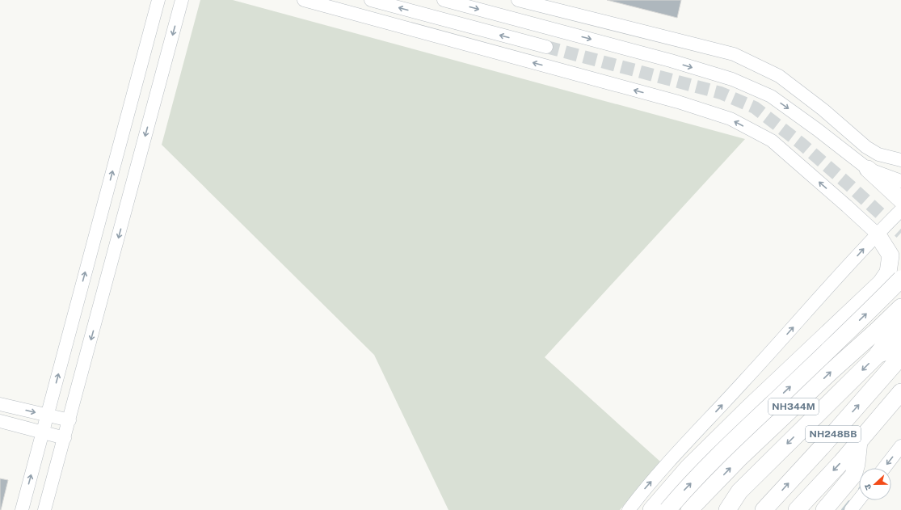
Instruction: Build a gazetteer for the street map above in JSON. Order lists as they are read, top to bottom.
{
  "streets": {
    "highway": ["NH344M", "NH248BB"]
  },
  "north": "left"
}
